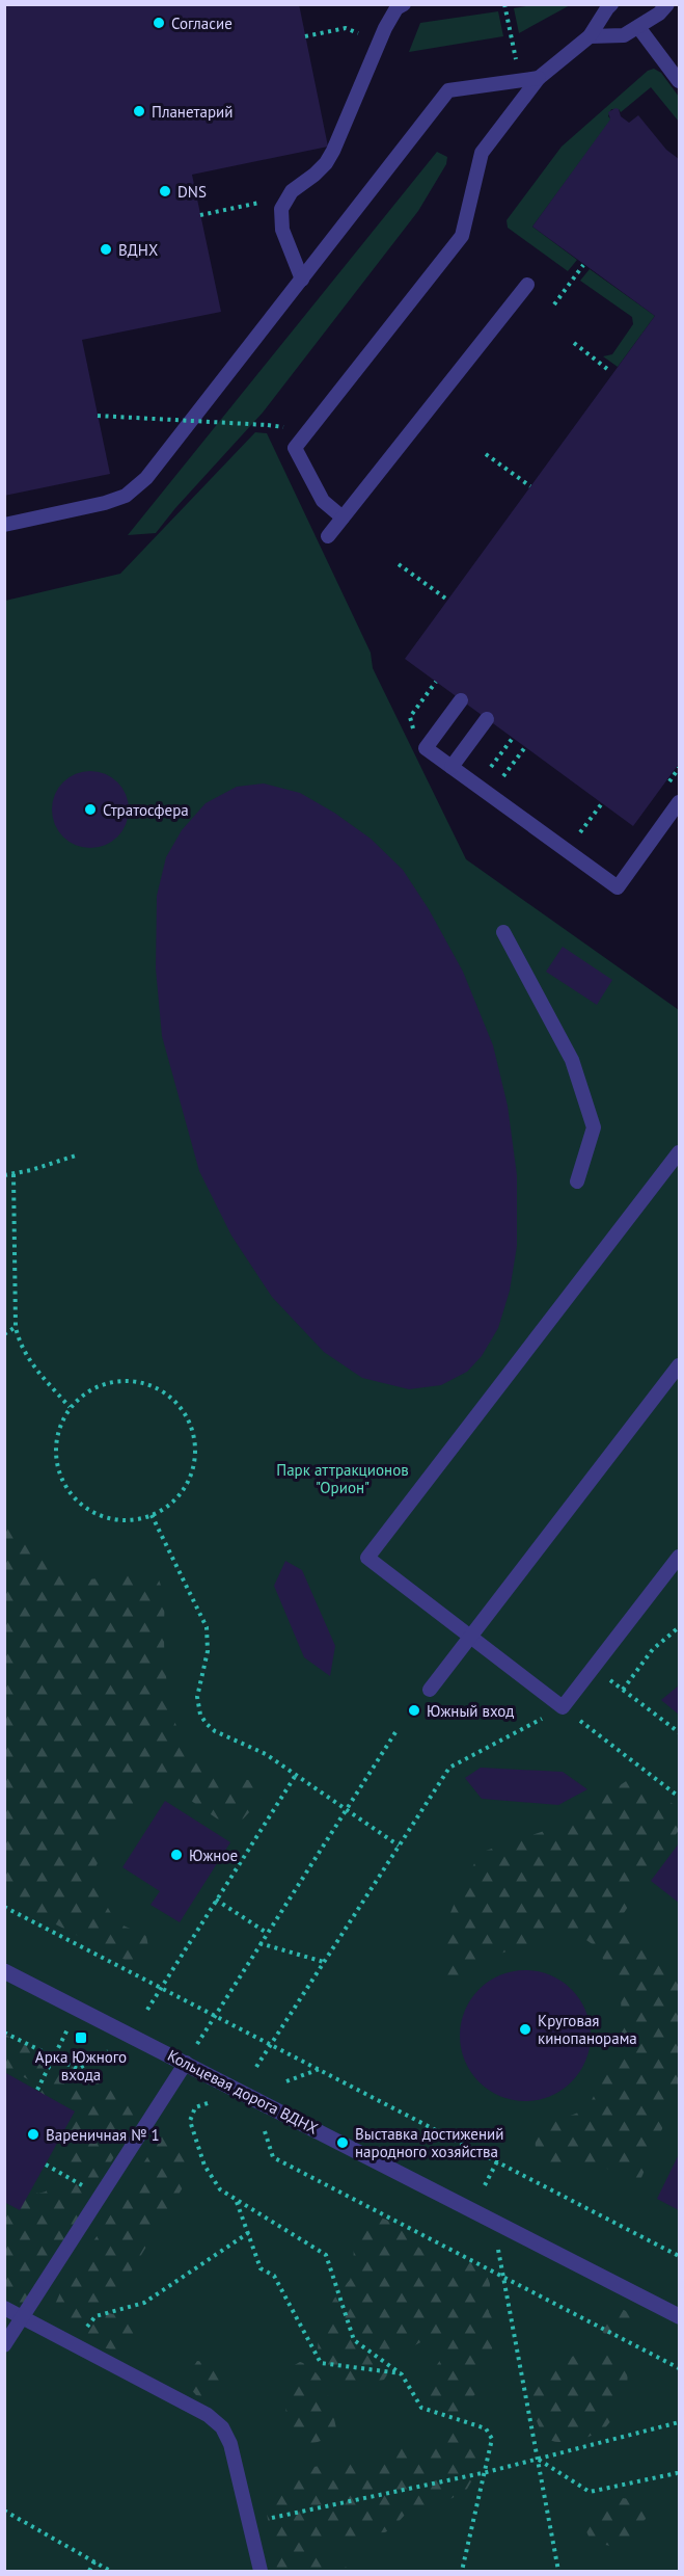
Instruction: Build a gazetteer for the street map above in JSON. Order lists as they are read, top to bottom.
{
  "streets": {
    "street": ["Кольцевая дорога ВДНХ"]
  },
  "parks": ["Парк аттракционов \"Орион\""],
  "places": {
    "other": [
      "Согласие",
      "Планетарий",
      "DNS",
      "ВДНХ",
      "Стратосфера",
      "Южный вход",
      "Южное",
      "Круговая кинопанорама",
      "Вареничная № 1",
      "Выставка достижений народного хозяйства"
    ],
    "transit": ["Арка Южного входа"]
  }
}
